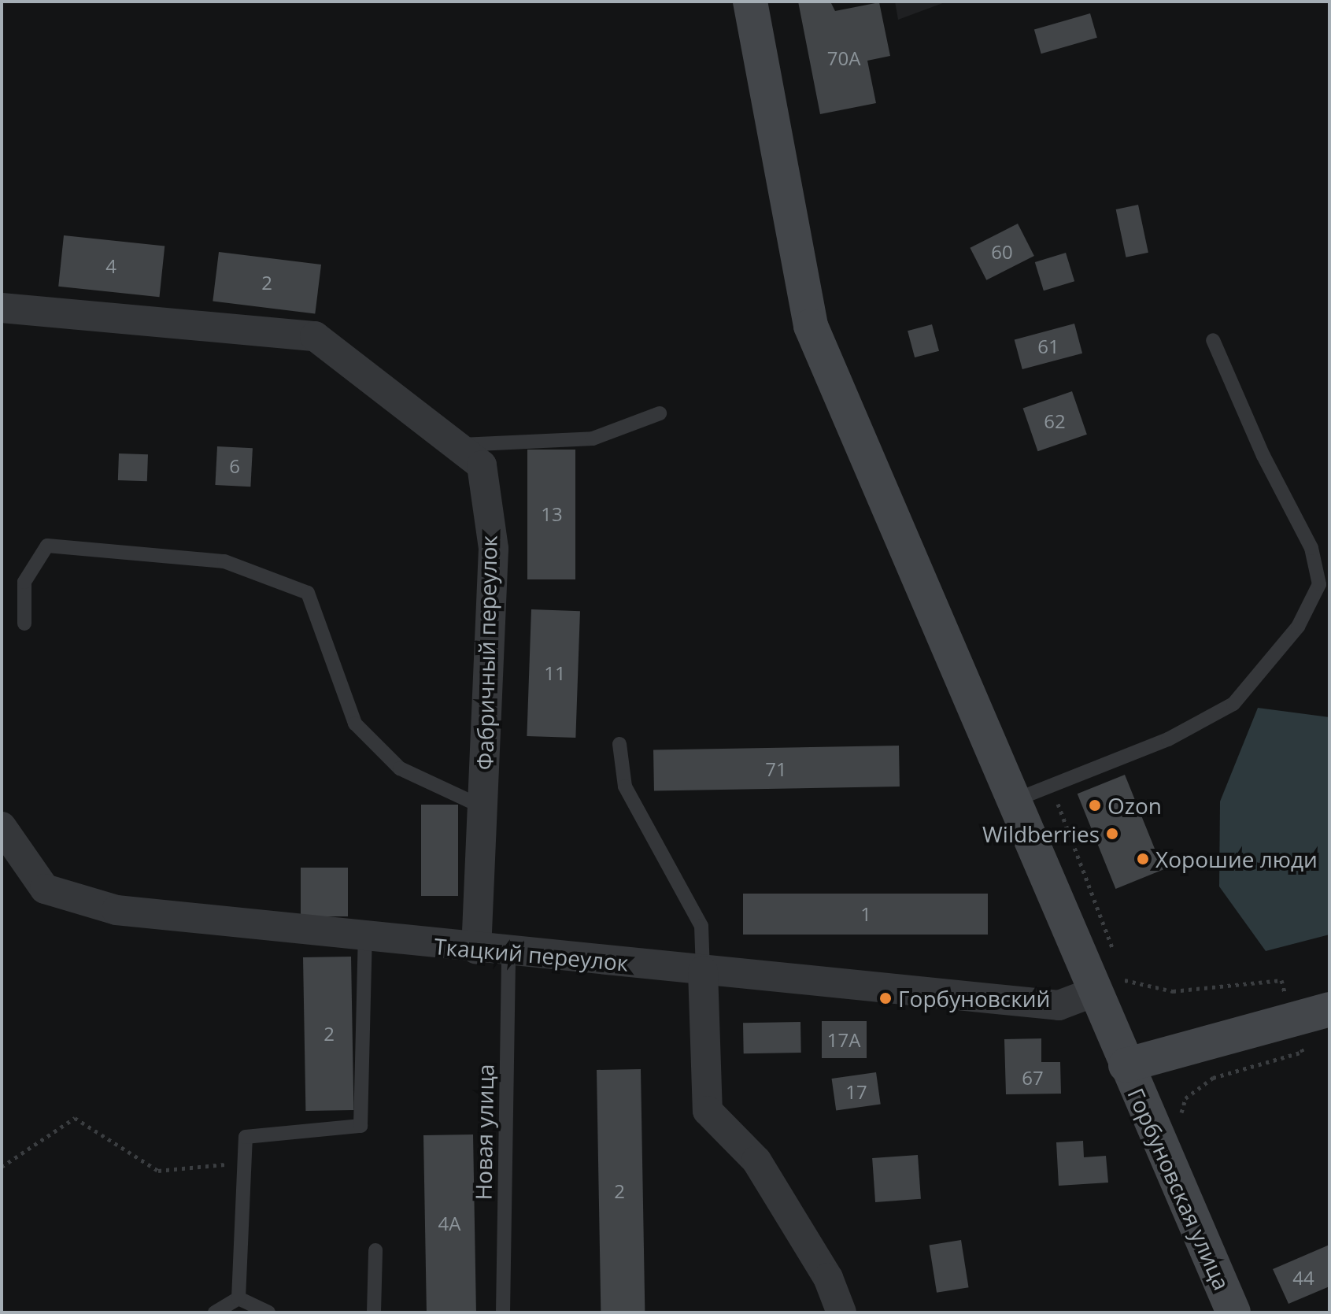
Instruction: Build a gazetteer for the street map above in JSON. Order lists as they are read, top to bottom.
{
  "streets": {
    "main road": ["Горбуновская улица"],
    "street": ["Фабричный переулок", "Ткацкий переулок"],
    "lane": ["Новая улица"]
  },
  "crossings": [
    ["Фабричный переулок", "Ткацкий переулок"],
    ["Ткацкий переулок", "Новая улица"],
    ["Ткацкий переулок", "Горбуновская улица"]
  ],
  "places": [
    "Ozon",
    "Wildberries",
    "Хорошие люди",
    "Горбуновский"
  ],
  "house_numbers": [
    "70А",
    "60",
    "4",
    "2",
    "61",
    "62",
    "6",
    "13",
    "11",
    "71",
    "1",
    "2",
    "17А",
    "67",
    "17",
    "2",
    "4А",
    "44"
  ]
}
